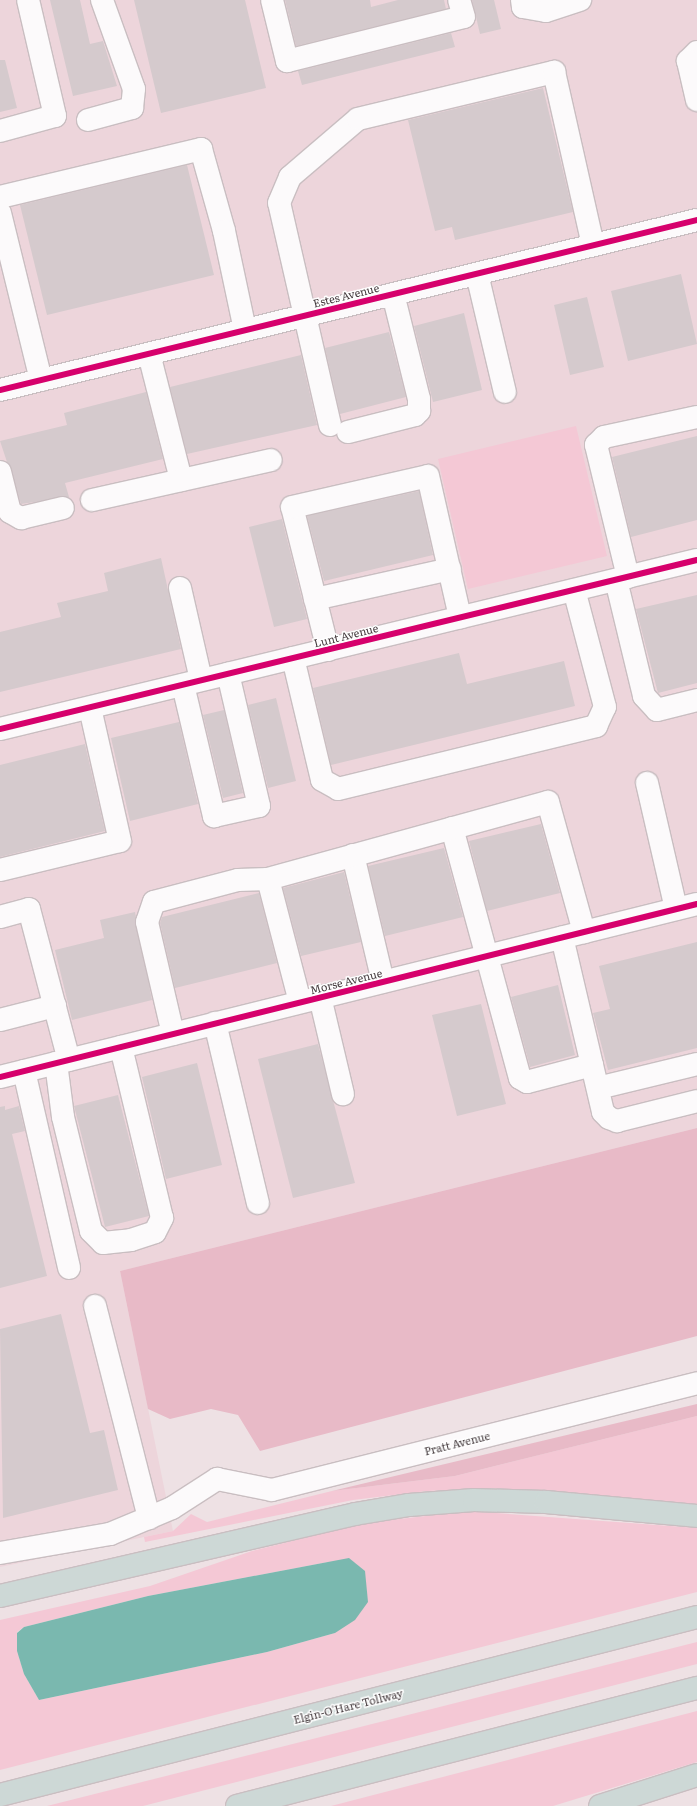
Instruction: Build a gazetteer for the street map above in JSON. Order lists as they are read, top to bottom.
{
  "streets": {
    "highway": ["Elgin-O'Hare Tollway"],
    "street": [
      "Estes Avenue",
      "Lunt Avenue",
      "Morse Avenue",
      "Pratt Avenue"
    ]
  }
}
